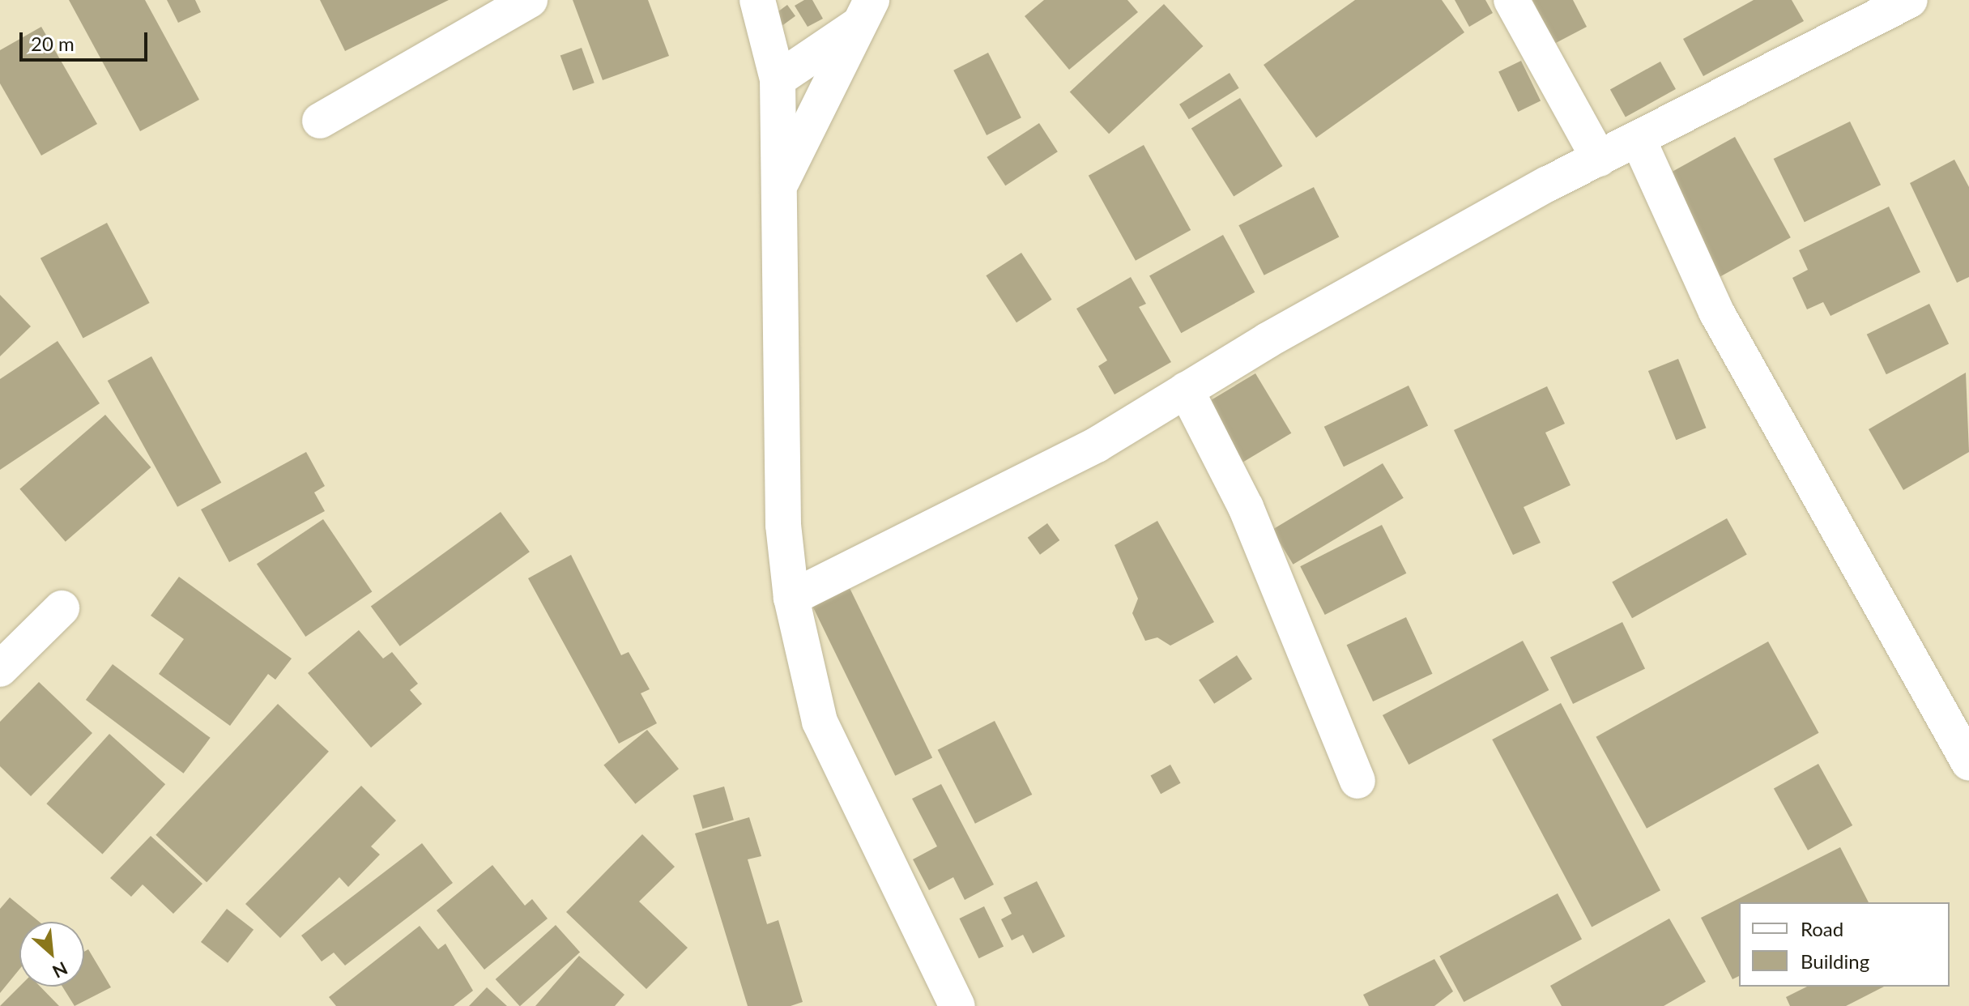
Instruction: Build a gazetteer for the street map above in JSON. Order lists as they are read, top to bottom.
{
  "legend": ["Road", "Building"],
  "scale_bar": "20 m",
  "north": "bottom right"
}
